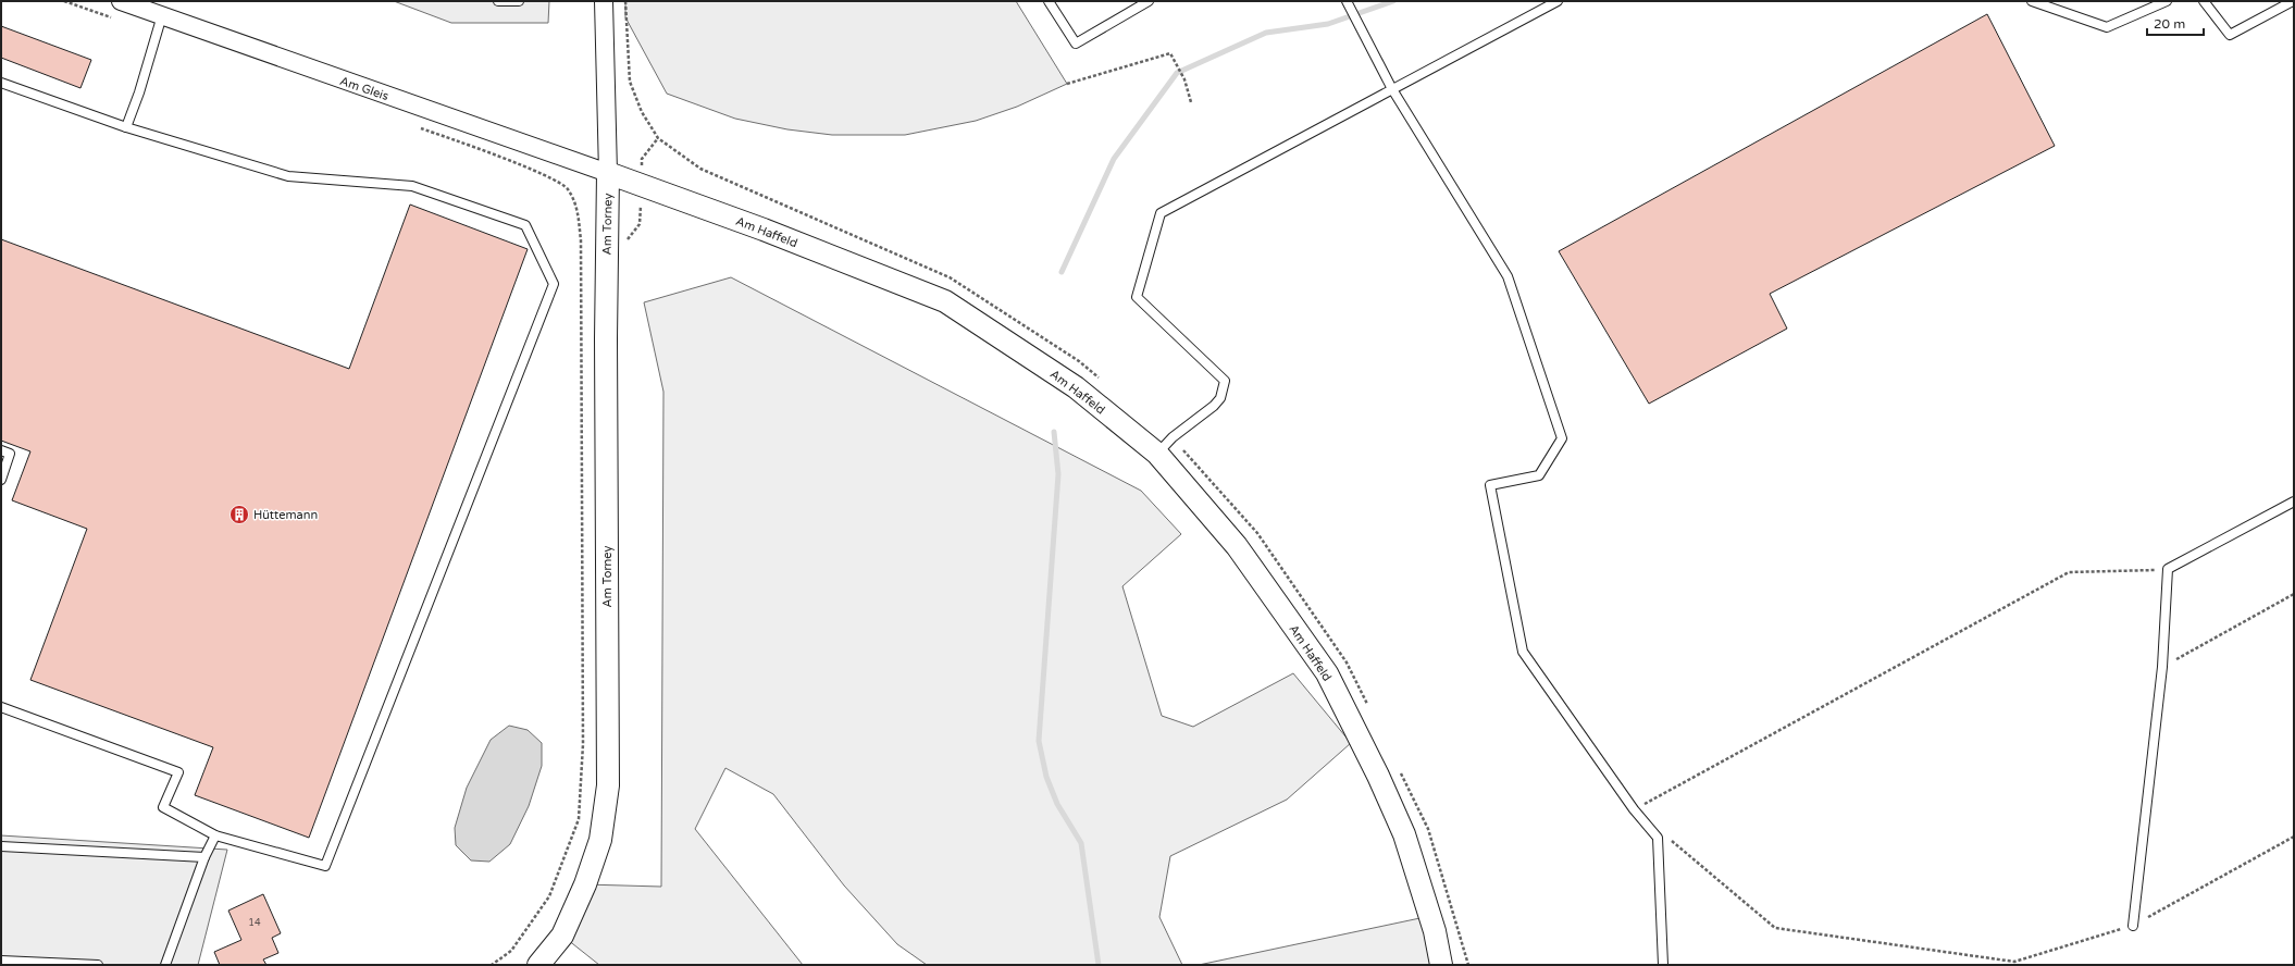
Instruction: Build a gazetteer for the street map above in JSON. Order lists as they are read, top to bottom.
{
  "streets": {
    "street": ["Am Gleis", "Am Torney", "Am Haffeld"]
  },
  "crossings": [
    ["Am Gleis", "Am Torney"],
    ["Am Gleis", "Am Haffeld"],
    ["Am Torney", "Am Haffeld"]
  ],
  "places": {
    "building": ["Hüttemann"]
  },
  "house_numbers": ["14"],
  "scale_bar": "20 m"
}
